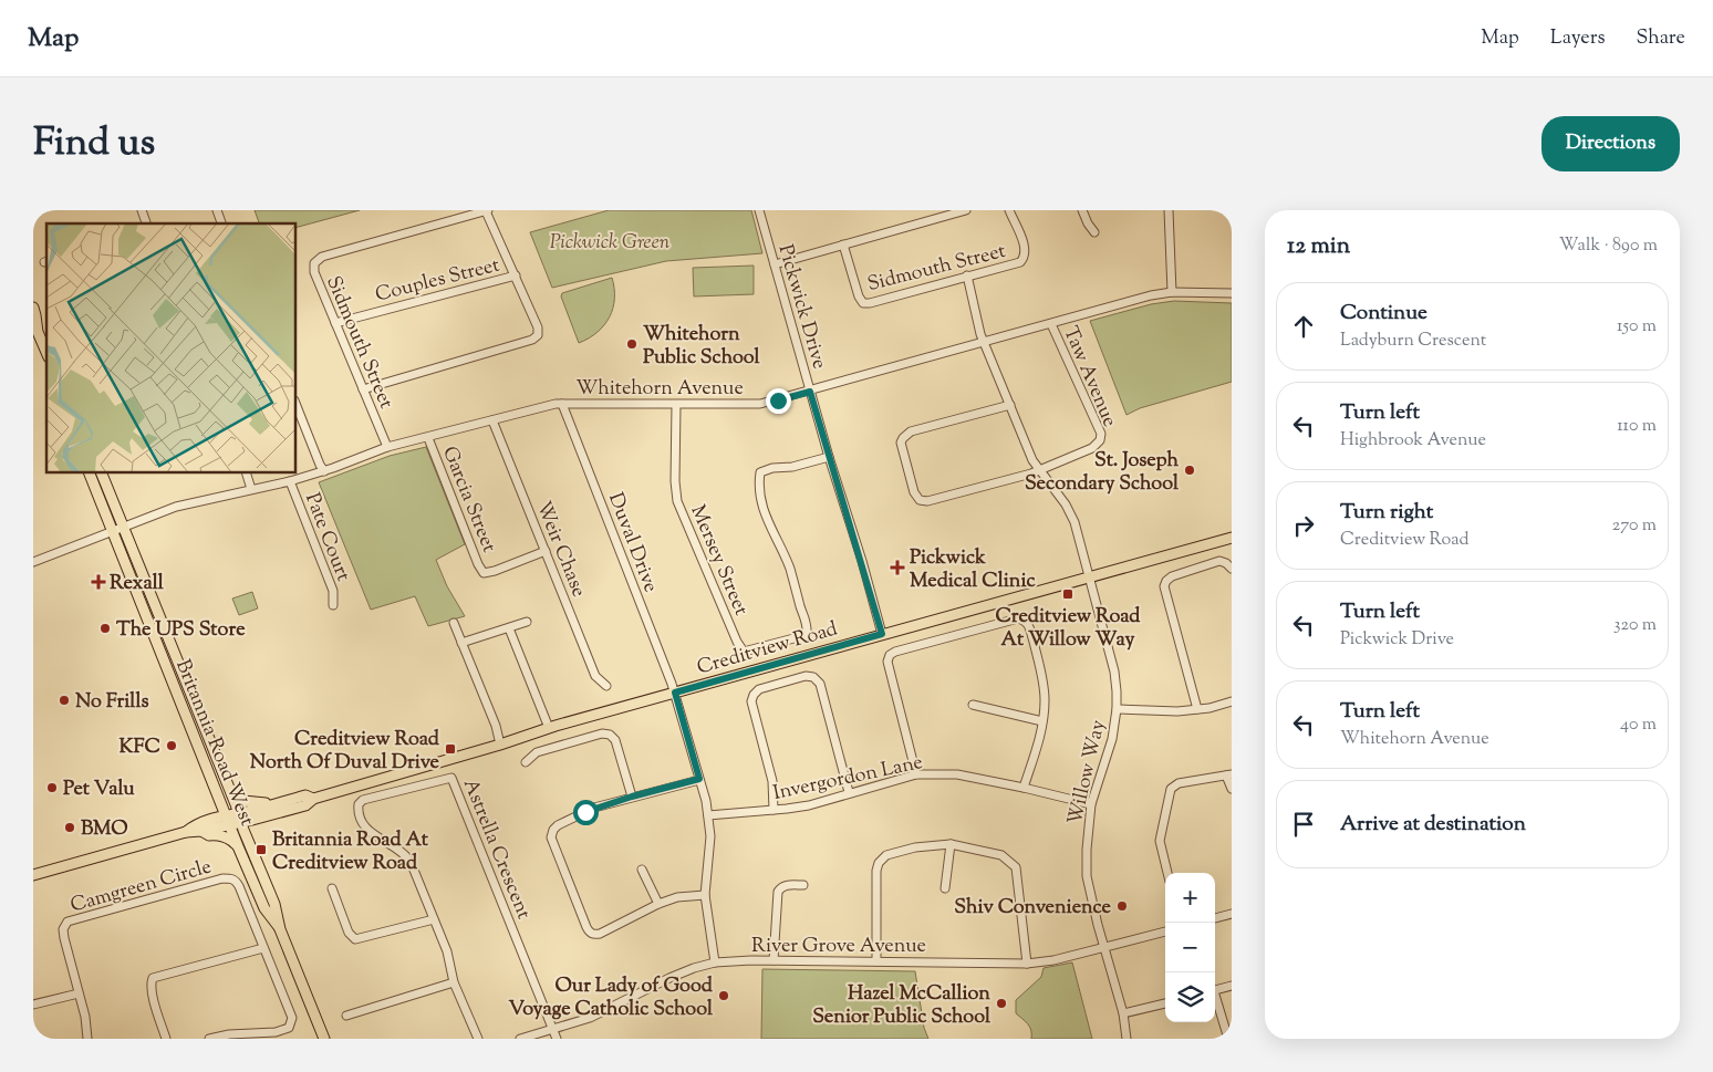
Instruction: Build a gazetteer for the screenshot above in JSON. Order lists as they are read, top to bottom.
{
  "streets": {
    "main road": ["Creditview Road", "Britannia Road West"],
    "street": [
      "Sidmouth Street",
      "Couples Street",
      "Pickwick Drive",
      "Taw Avenue",
      "Whitehorn Avenue",
      "Garcia Street",
      "Pate Court",
      "Duval Drive",
      "Weir Chase",
      "Mersey Street",
      "Willow Way",
      "Invergordon Lane",
      "Astrella Crescent",
      "Camgreen Circle",
      "River Grove Avenue"
    ]
  },
  "crossings": [
    ["Sidmouth Street", "Couples Street"],
    ["Sidmouth Street", "Whitehorn Avenue"],
    ["Sidmouth Street", "Willow Way"],
    ["Pickwick Drive", "Whitehorn Avenue"],
    ["Pickwick Drive", "Mersey Street"],
    ["Pickwick Drive", "Creditview Road"],
    ["Taw Avenue", "Whitehorn Avenue"],
    ["Taw Avenue", "Willow Way"],
    ["Whitehorn Avenue", "Garcia Street"],
    ["Whitehorn Avenue", "Pate Court"],
    ["Whitehorn Avenue", "Duval Drive"],
    ["Whitehorn Avenue", "Weir Chase"],
    ["Whitehorn Avenue", "Mersey Street"],
    ["Whitehorn Avenue", "Britannia Road West"],
    ["Whitehorn Avenue", "Willow Way"],
    ["Garcia Street", "Weir Chase"],
    ["Duval Drive", "Creditview Road"],
    ["Duval Drive", "Invergordon Lane"],
    ["Duval Drive", "River Grove Avenue"],
    ["Creditview Road", "Britannia Road West"],
    ["Creditview Road", "Willow Way"],
    ["Willow Way", "Invergordon Lane"],
    ["Willow Way", "River Grove Avenue"],
    ["Astrella Crescent", "River Grove Avenue"]
  ],
  "parks": ["Pickwick Green"],
  "places": {
    "other": [
      "Whitehorn Public School",
      "St. Joseph Secondary School",
      "The UPS Store",
      "No Frills",
      "KFC",
      "Pet Valu",
      "BMO",
      "Shiv Convenience",
      "Our Lady of Good Voyage Catholic School",
      "Hazel McCallion Senior Public School"
    ],
    "health": ["Pickwick Medical Clinic", "Rexall"],
    "transit": ["Creditview Road At Willow Way", "Creditview Road North Of Duval Drive", "Britannia Road At Creditview Road"]
  },
  "page": {
    "header": "Map",
    "nav": ["Map", "Layers", "Share"],
    "title": "Find us",
    "buttons": "Directions",
    "heading": ["12 min", "Walk · 890 m"],
    "list": [
      ["Continue", "Ladyburn Crescent", "150 m"],
      ["Turn left", "Highbrook Avenue", "110 m"],
      ["Turn right", "Creditview Road", "270 m"],
      ["Turn left", "Pickwick Drive", "320 m"],
      ["Turn left", "Whitehorn Avenue", "40 m"],
      "Arrive at destination"
    ],
    "map_buttons": ["+", "−"]
  }
}
